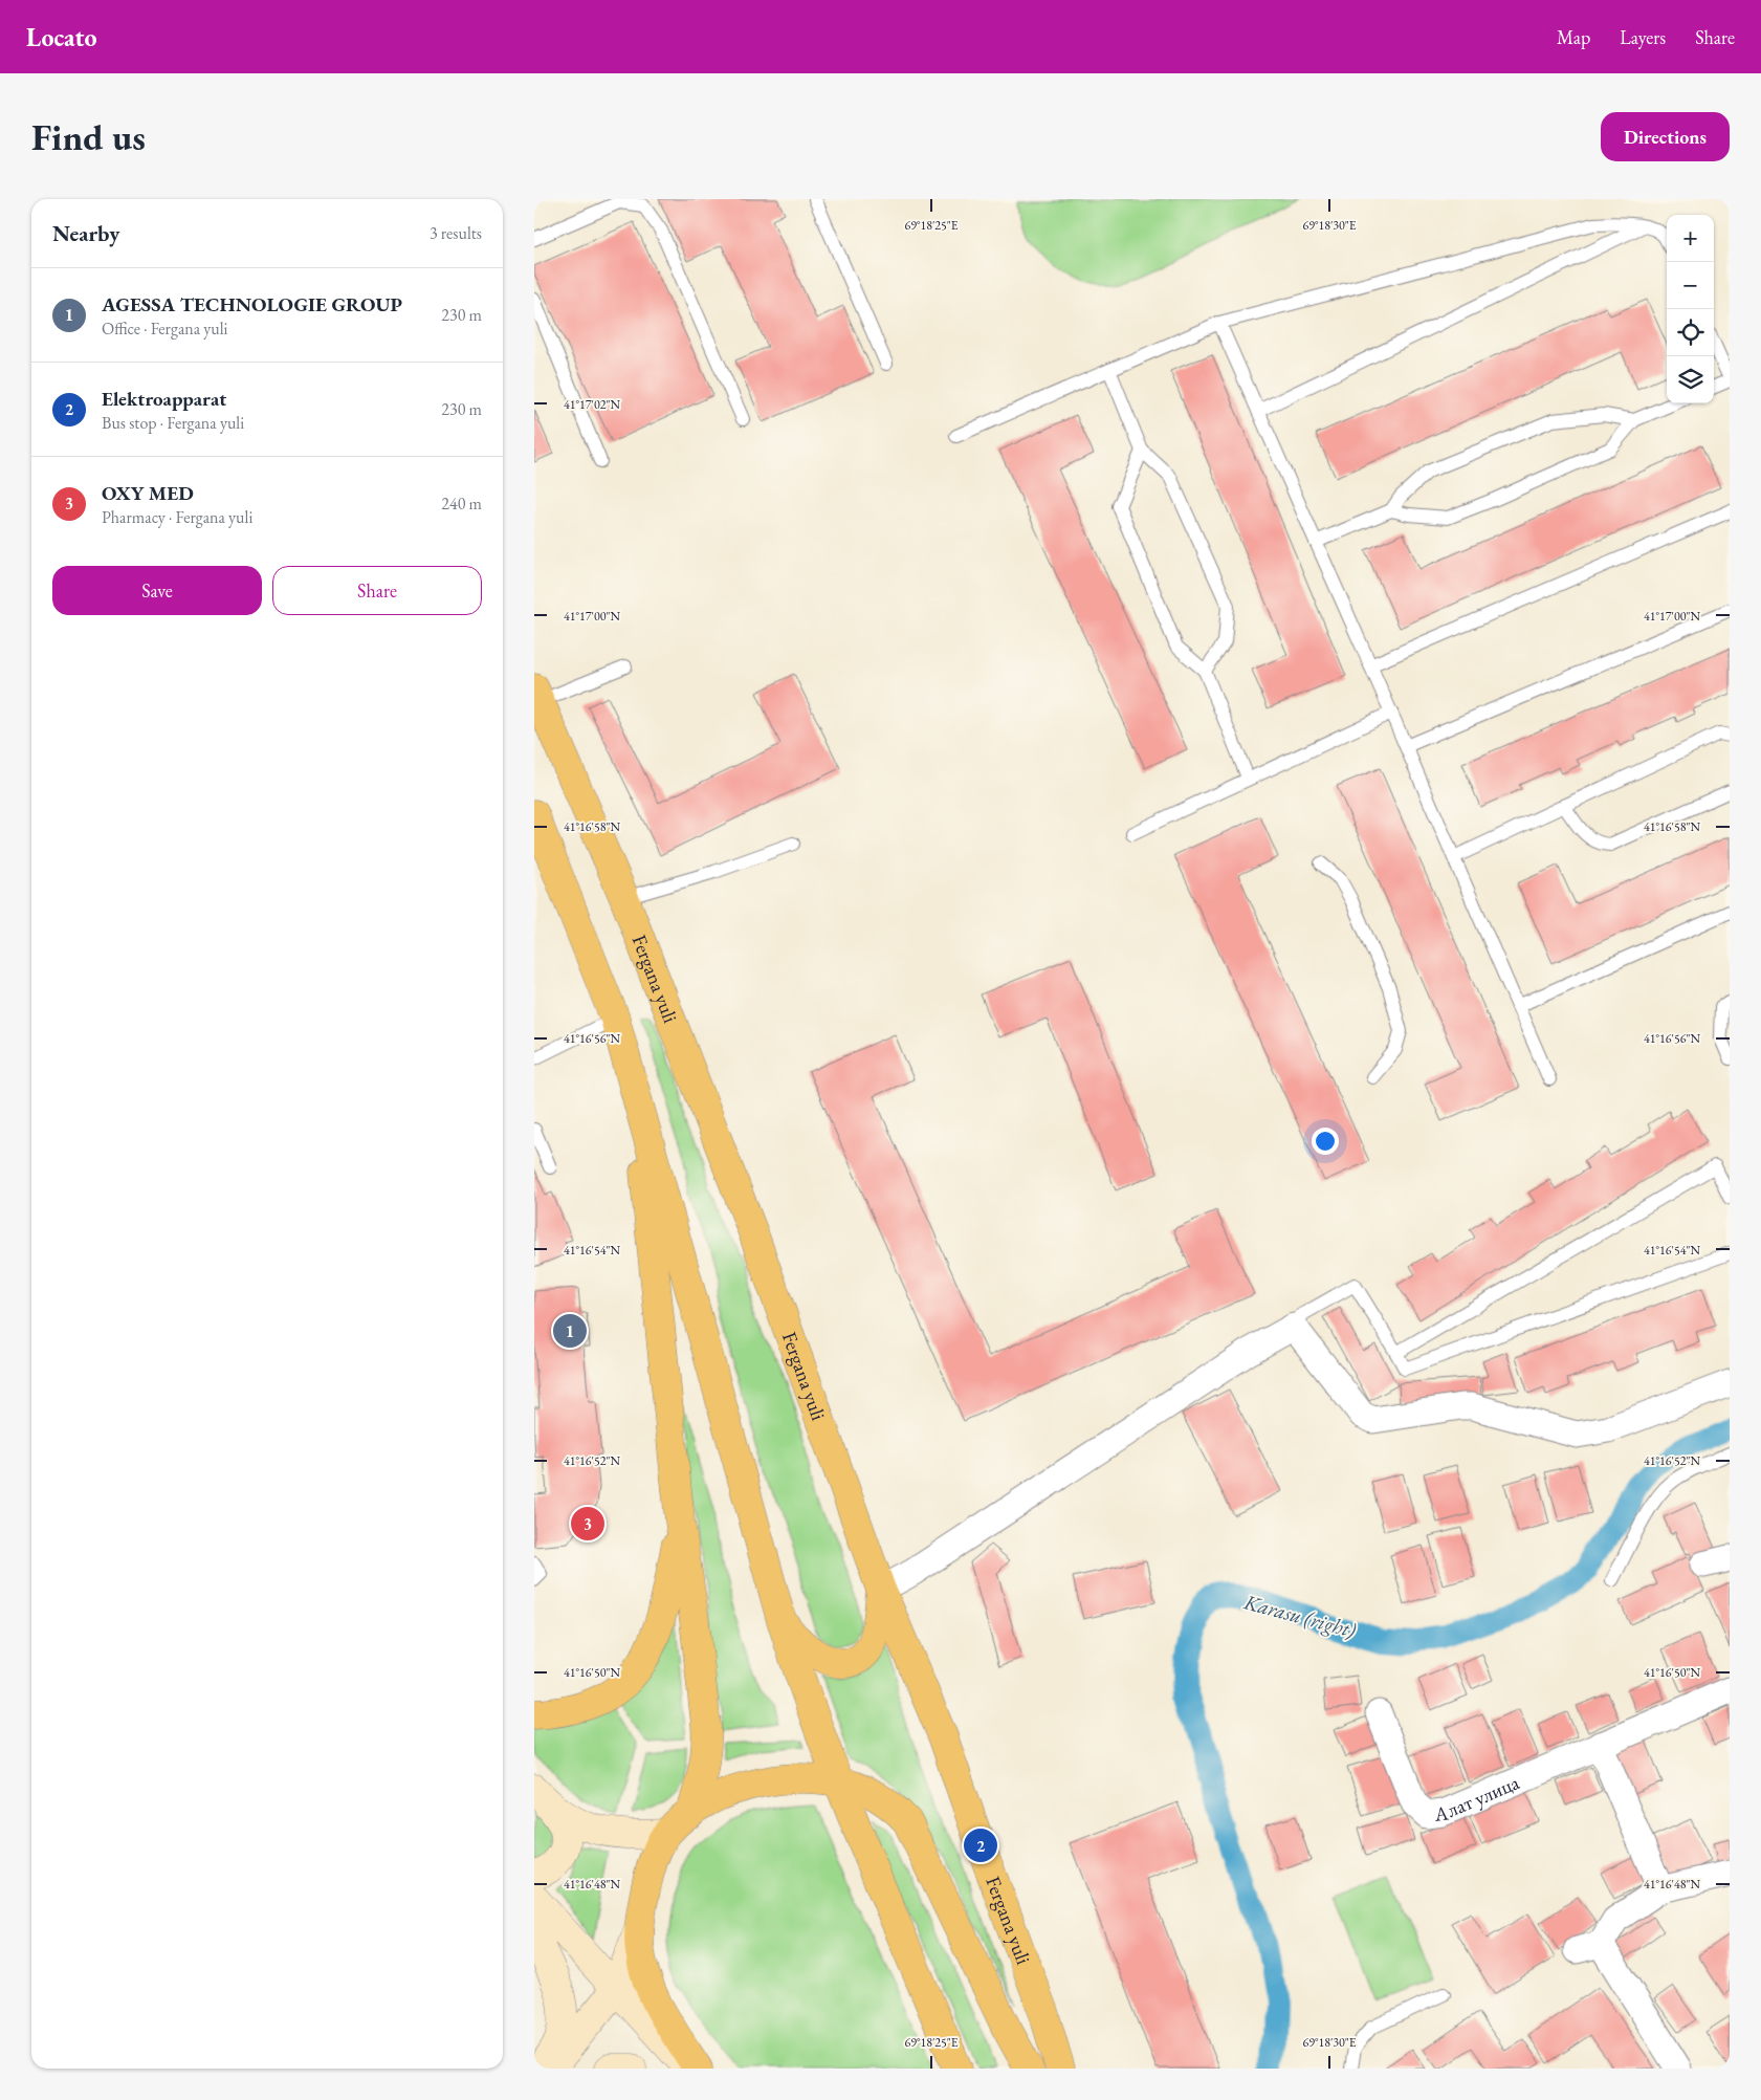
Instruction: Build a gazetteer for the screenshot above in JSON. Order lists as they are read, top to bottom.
{
  "streets": {
    "main road": ["Fergana yuli"],
    "street": ["Алат улица"]
  },
  "water": ["Karasu (right)"],
  "page": {
    "header": "Locato",
    "nav": ["Map", "Layers", "Share"],
    "buttons": [
      "Directions",
      ["Save", "Share"]
    ],
    "title": "Find us",
    "heading": ["Nearby", "3 results"],
    "map_buttons": ["+", "−"],
    "list": [
      {
        "mark": "1",
        "name": "AGESSA TECHNOLOGIE GROUP",
        "note": "Office · Fergana yuli",
        "value": "230 m"
      },
      {
        "mark": "2",
        "name": "Elektroapparat",
        "note": "Bus stop · Fergana yuli",
        "value": "230 m"
      },
      {
        "mark": "3",
        "name": "OXY MED",
        "note": "Pharmacy · Fergana yuli",
        "value": "240 m"
      }
    ],
    "pins": ["1", "3", "2"]
  },
  "coordinates": [
    "69°18'25\"E",
    "69°18'30\"E",
    "41°17'02\"N",
    "41°17'00\"N",
    "41°16'58\"N",
    "41°16'56\"N",
    "41°16'54\"N",
    "41°16'52\"N",
    "41°16'50\"N",
    "41°16'48\"N"
  ]
}
